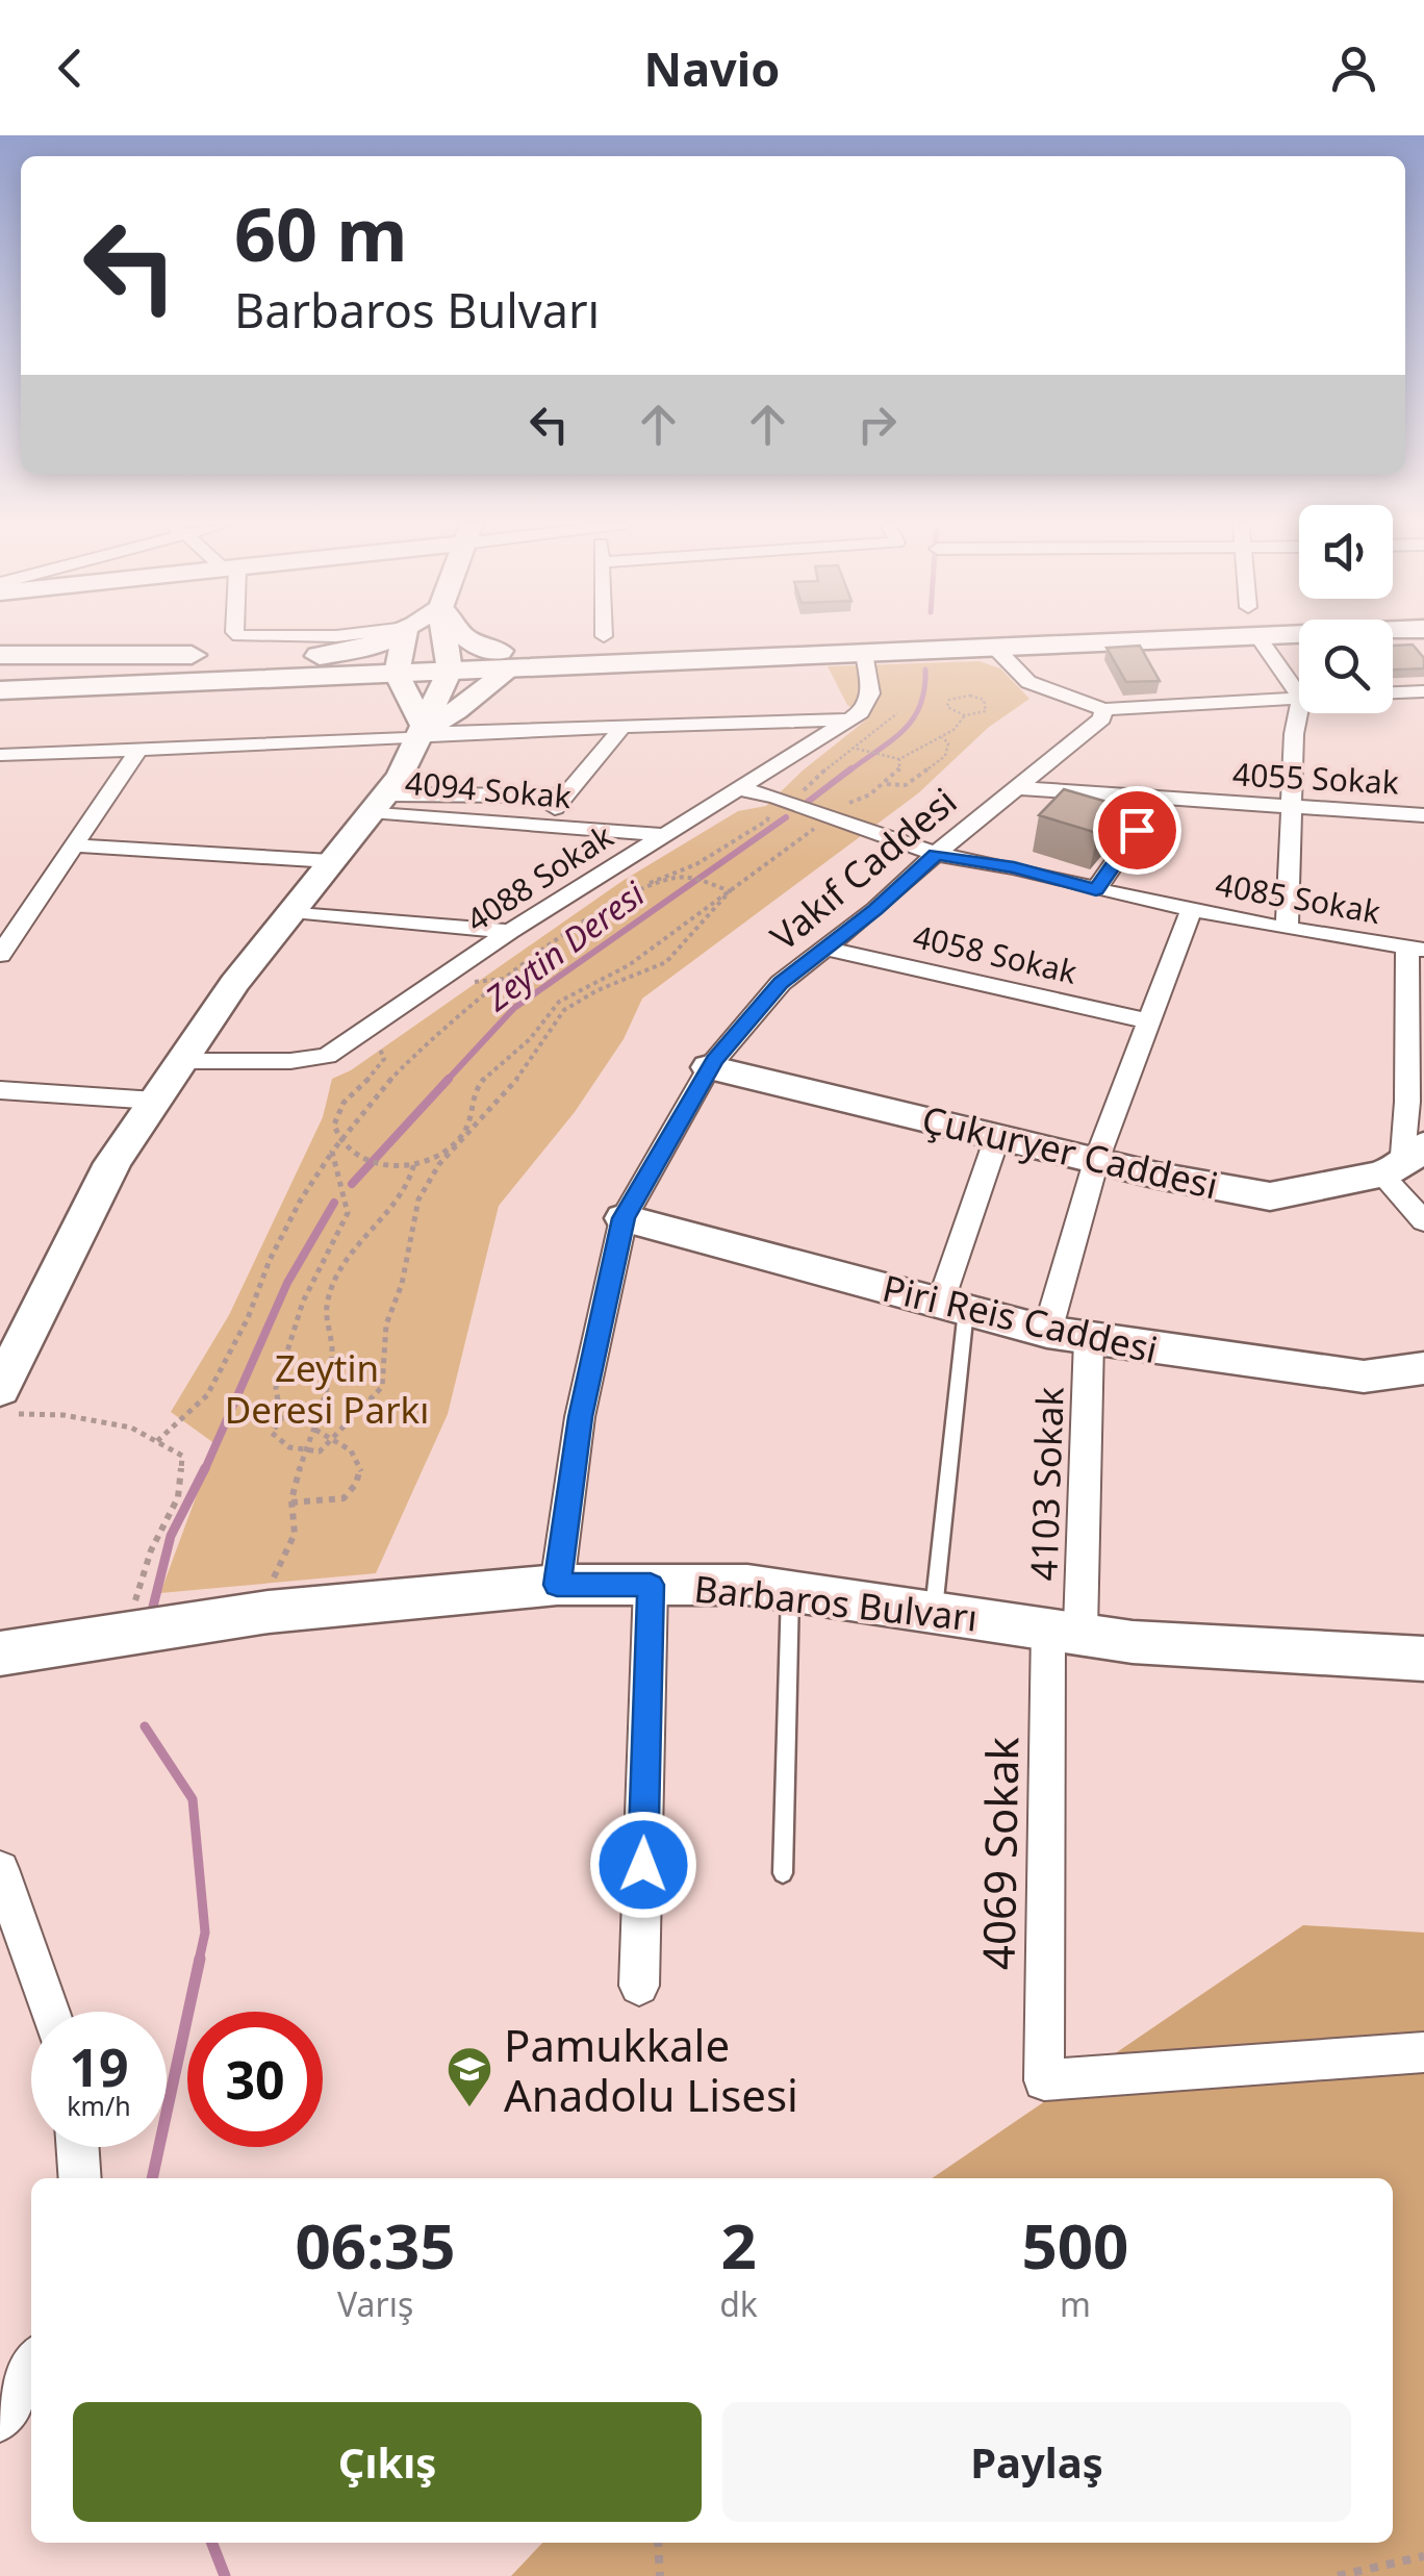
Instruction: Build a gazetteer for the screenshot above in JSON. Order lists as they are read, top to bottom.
{
  "streets": {
    "street": [
      "4055 Sokak",
      "4094 Sokak",
      "Vakıf Caddesi",
      "4088 Sokak",
      "4085 Sokak",
      "4058 Sokak",
      "Çukuryer Caddesi",
      "Piri Reis Caddesi",
      "4103 Sokak",
      "Barbaros Bulvarı",
      "4069 Sokak"
    ]
  },
  "crossings": [
    ["4055 Sokak", "Vakıf Caddesi"],
    ["4094 Sokak", "4088 Sokak"],
    ["Vakıf Caddesi", "4085 Sokak"],
    ["Vakıf Caddesi", "4058 Sokak"],
    ["Vakıf Caddesi", "Çukuryer Caddesi"],
    ["Vakıf Caddesi", "Piri Reis Caddesi"],
    ["Vakıf Caddesi", "Barbaros Bulvarı"],
    ["4088 Sokak", "4085 Sokak"],
    ["Piri Reis Caddesi", "4103 Sokak"],
    ["4103 Sokak", "Barbaros Bulvarı"],
    ["4103 Sokak", "4069 Sokak"],
    ["Barbaros Bulvarı", "4069 Sokak"]
  ],
  "water": ["Zeytin Deresi"],
  "parks": ["Zeytin Deresi Parkı"],
  "places": {
    "school or university": ["Pamukkale Anadolu Lisesi"]
  },
  "page": {
    "header": "Navio",
    "turn": ["60 m", "Barbaros Bulvarı"],
    "speed": "19 km/h",
    "limit": "30",
    "eta": [
      "06:35",
      "Varış",
      "2",
      "dk",
      "500",
      "m"
    ],
    "buttons": ["Çıkış", "Paylaş"]
  }
}
